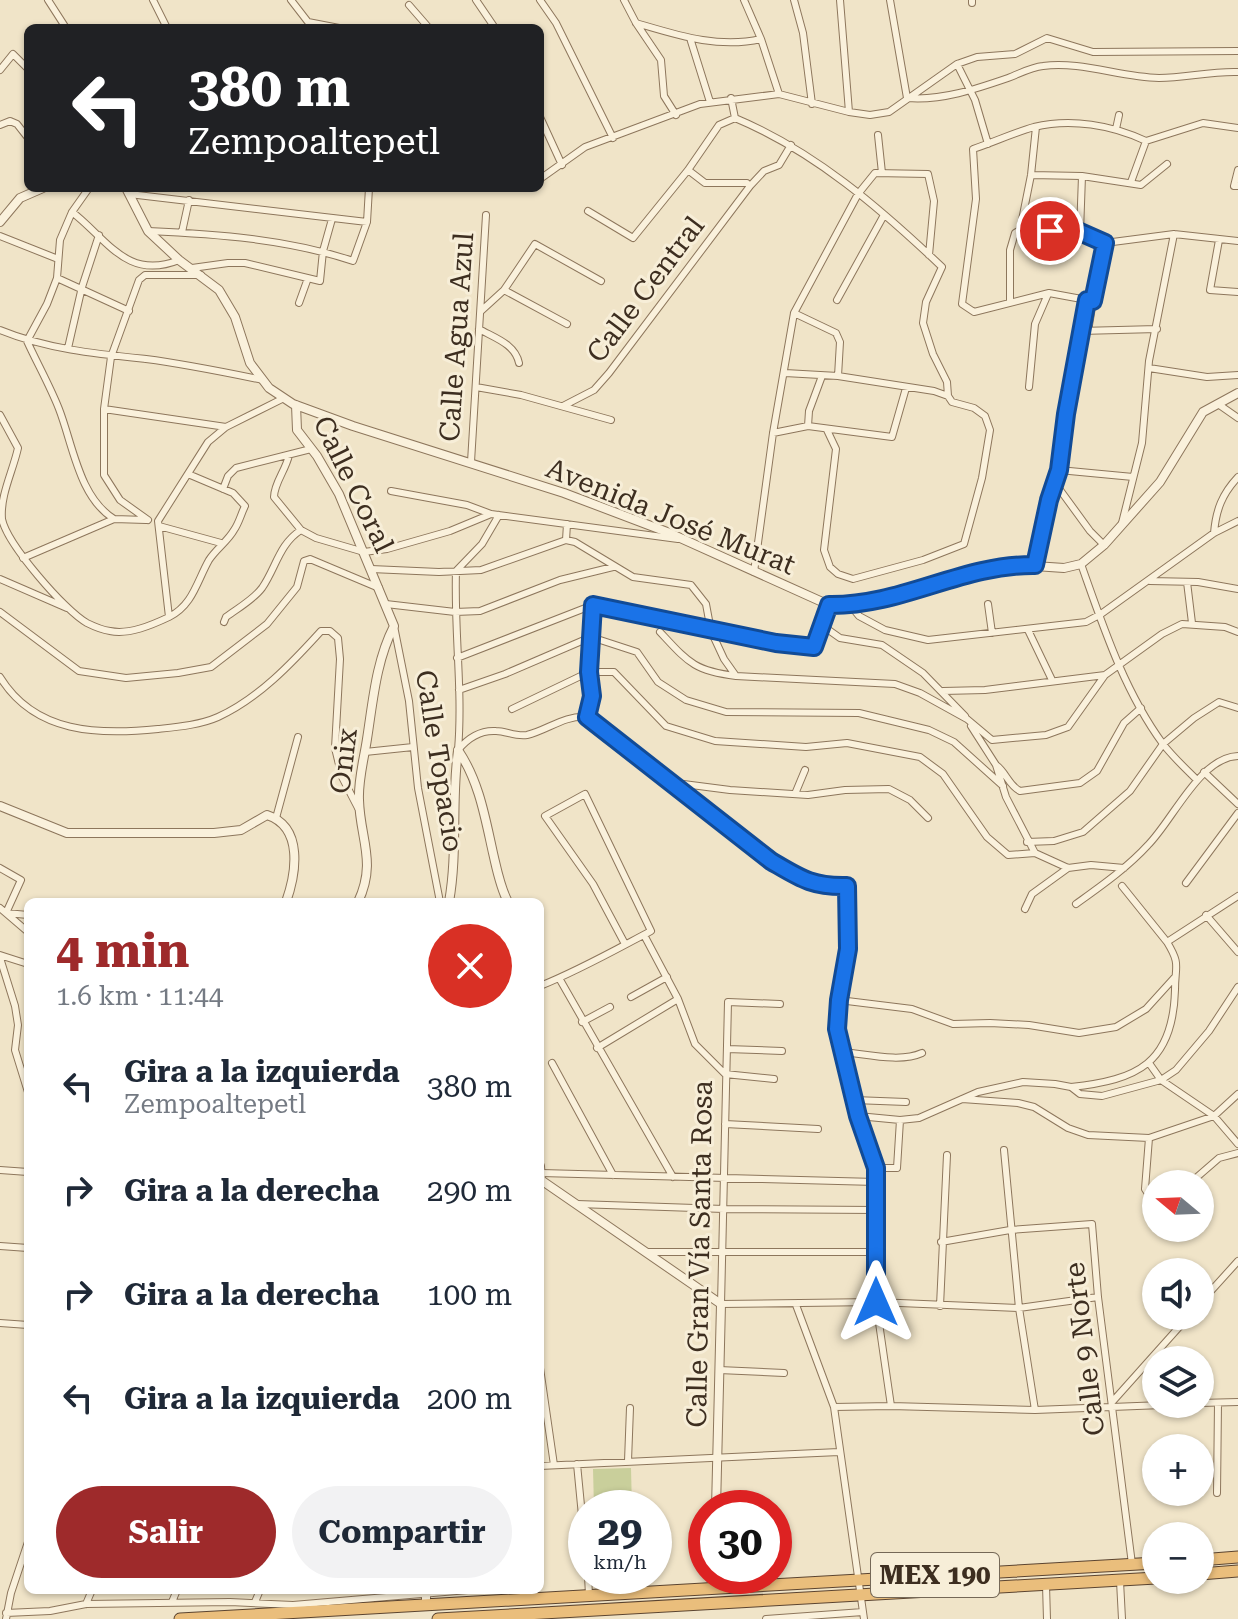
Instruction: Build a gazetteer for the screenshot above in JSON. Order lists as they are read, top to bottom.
{
  "streets": {
    "highway": ["MEX 190"],
    "street": [
      "Calle Central",
      "Calle Agua Azul",
      "Calle Coral",
      "Avenida José Murat",
      "Onix",
      "Calle Topacio",
      "Calle Gran Vía Santa Rosa",
      "Calle 9 Norte"
    ]
  },
  "crossings": [
    ["Calle Agua Azul", "Avenida José Murat"],
    ["Calle Coral", "Avenida José Murat"],
    ["Calle Coral", "Onix"],
    ["Calle Coral", "Calle Topacio"],
    ["Onix", "Calle Topacio"],
    ["Calle 9 Norte", "MEX 190"]
  ],
  "north": "left",
  "page": {
    "turn": ["380 m", "Zempoaltepetl"],
    "heading": ["4 min", "1.6 km · 11:44"],
    "list": [
      {
        "name": "Gira a la izquierda",
        "note": "Zempoaltepetl",
        "value": "380 m"
      },
      {
        "name": "Gira a la derecha",
        "value": "290 m"
      },
      {
        "name": "Gira a la derecha",
        "value": "100 m"
      },
      {
        "name": "Gira a la izquierda",
        "value": "200 m"
      }
    ],
    "map_buttons": ["+", "−"],
    "buttons": ["Salir", "Compartir"],
    "speed": "29 km/h",
    "limit": "30"
  }
}
